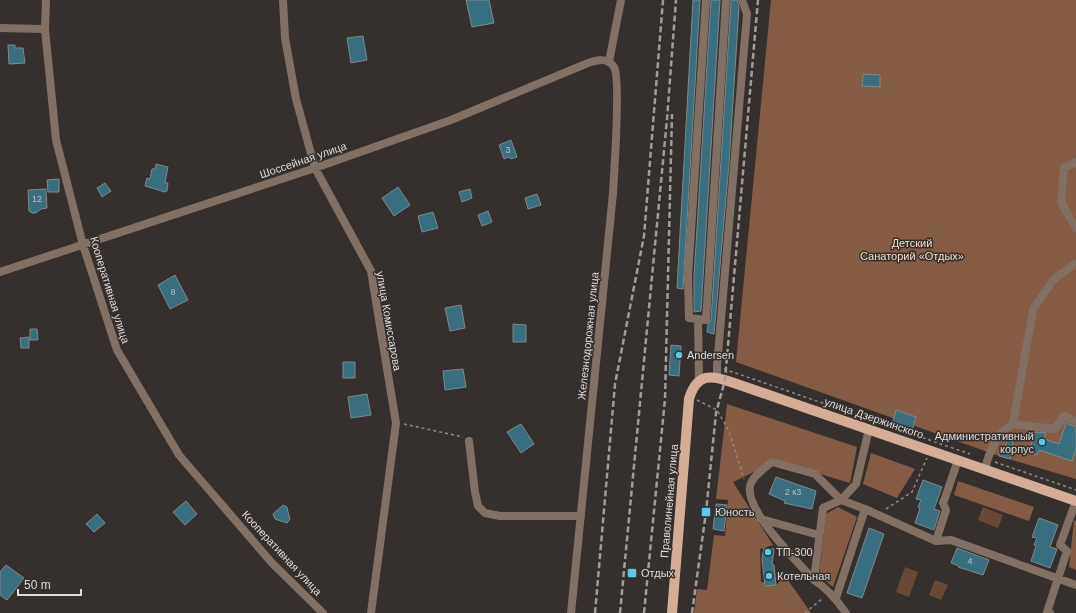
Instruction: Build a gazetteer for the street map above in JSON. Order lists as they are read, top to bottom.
{
  "streets": {
    "main road": ["улица Дзержинского", "Праволинейная улица"],
    "street": [
      "Шоссейная улица",
      "Кооперативная улица",
      "улица Комиссарова",
      "Железнодорожная улица"
    ]
  },
  "crossings": [
    ["Шоссейная улица", "Кооперативная улица"],
    ["Шоссейная улица", "улица Комиссарова"],
    ["Шоссейная улица", "Железнодорожная улица"]
  ],
  "parks": ["Детский Санаторий «Отдых»"],
  "places": {
    "other": [
      "Andersen",
      "Административный корпус",
      "ТП-300",
      "Котельная"
    ],
    "transit": ["Юность", "Отдых"]
  },
  "house_numbers": [
    "3",
    "12",
    "8",
    "2 к3",
    "4"
  ],
  "scale_bar": "50 m"
}
